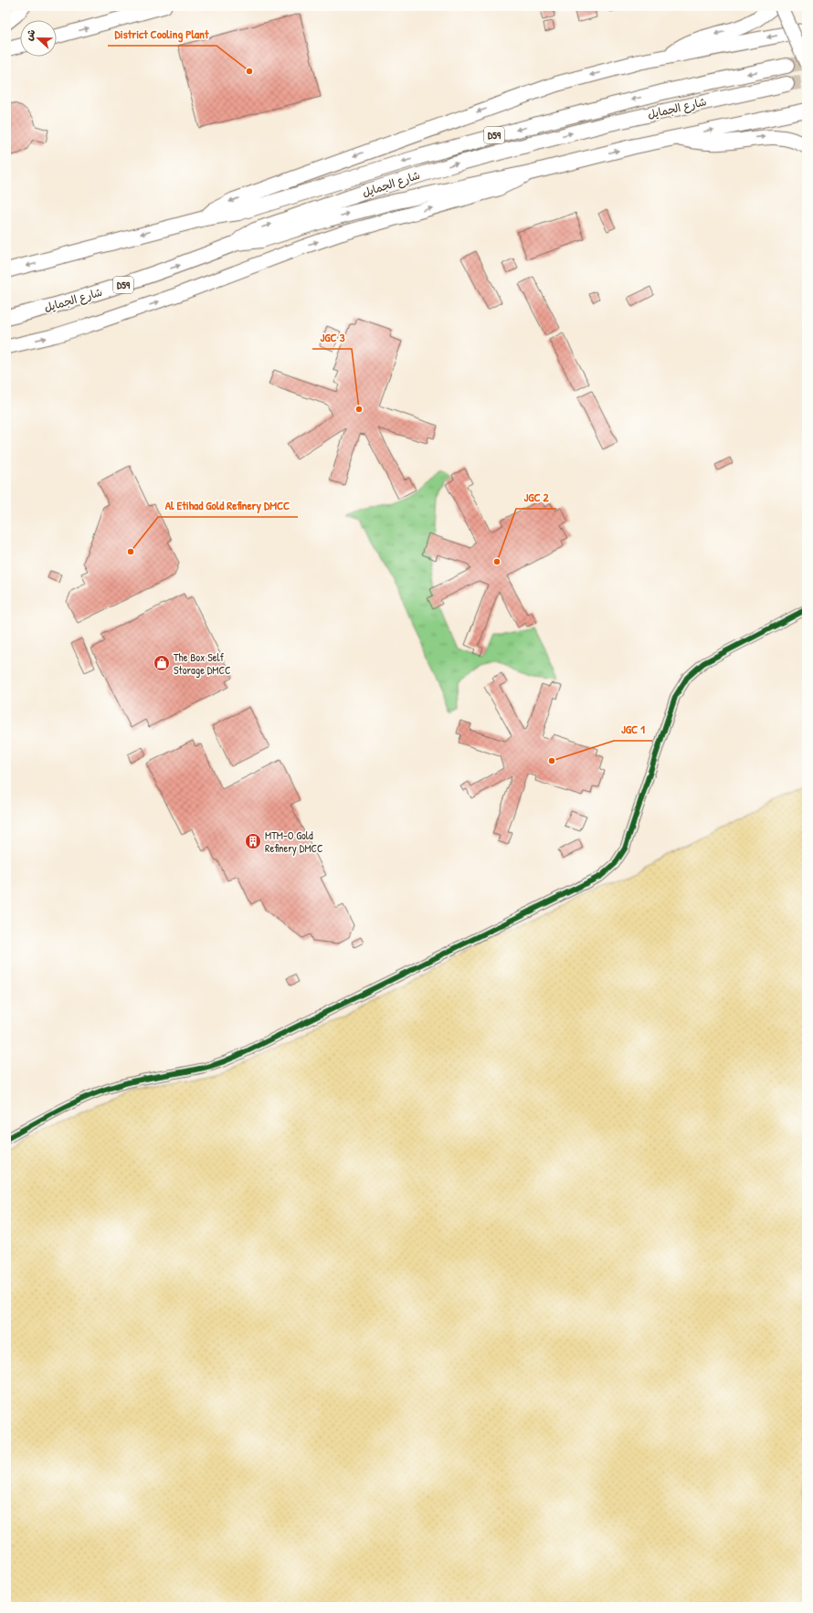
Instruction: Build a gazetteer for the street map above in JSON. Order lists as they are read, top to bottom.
{
  "streets": {
    "main road": ["شارع الجمايل", "D59"]
  },
  "places": {
    "other": [
      "District Cooling Plant",
      "JGC 3",
      "Al Etihad Gold Refinery DMCC",
      "JGC 2",
      "JGC 1"
    ],
    "shop": ["The Box Self Storage DMCC"],
    "building": ["MTM-O Gold Refinery DMCC"]
  },
  "north": "left"
}
